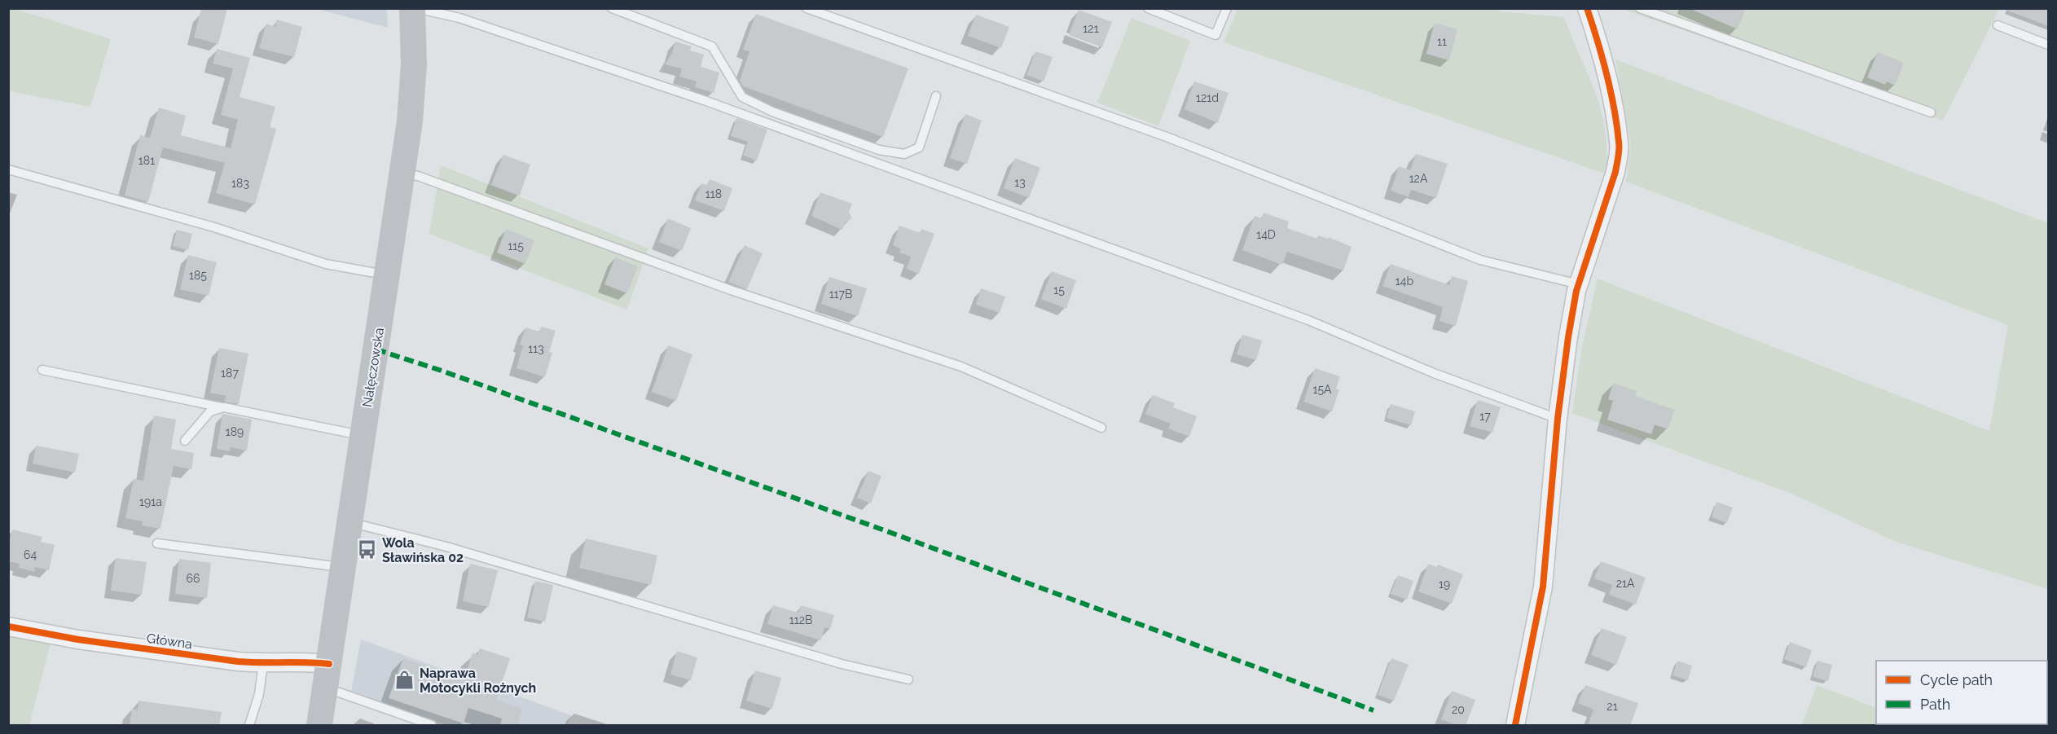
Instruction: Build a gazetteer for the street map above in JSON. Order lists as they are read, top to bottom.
{
  "streets": {
    "main road": ["Nałęczowska"],
    "street": ["Główna"]
  },
  "crossings": [
    ["Nałęczowska", "Główna"]
  ],
  "places": {
    "bus stop": ["Wola Sławińska 02"],
    "shop": ["Naprawa Motocykli Rożnych"]
  },
  "house_numbers": [
    "121",
    "11",
    "121d",
    "181",
    "12A",
    "13",
    "183",
    "118",
    "14D",
    "115",
    "185",
    "14b",
    "15",
    "117B",
    "113",
    "187",
    "15A",
    "17",
    "189",
    "191a",
    "64",
    "66",
    "21A",
    "19",
    "112B",
    "21",
    "20"
  ],
  "legend": ["Cycle path", "Path"]
}
